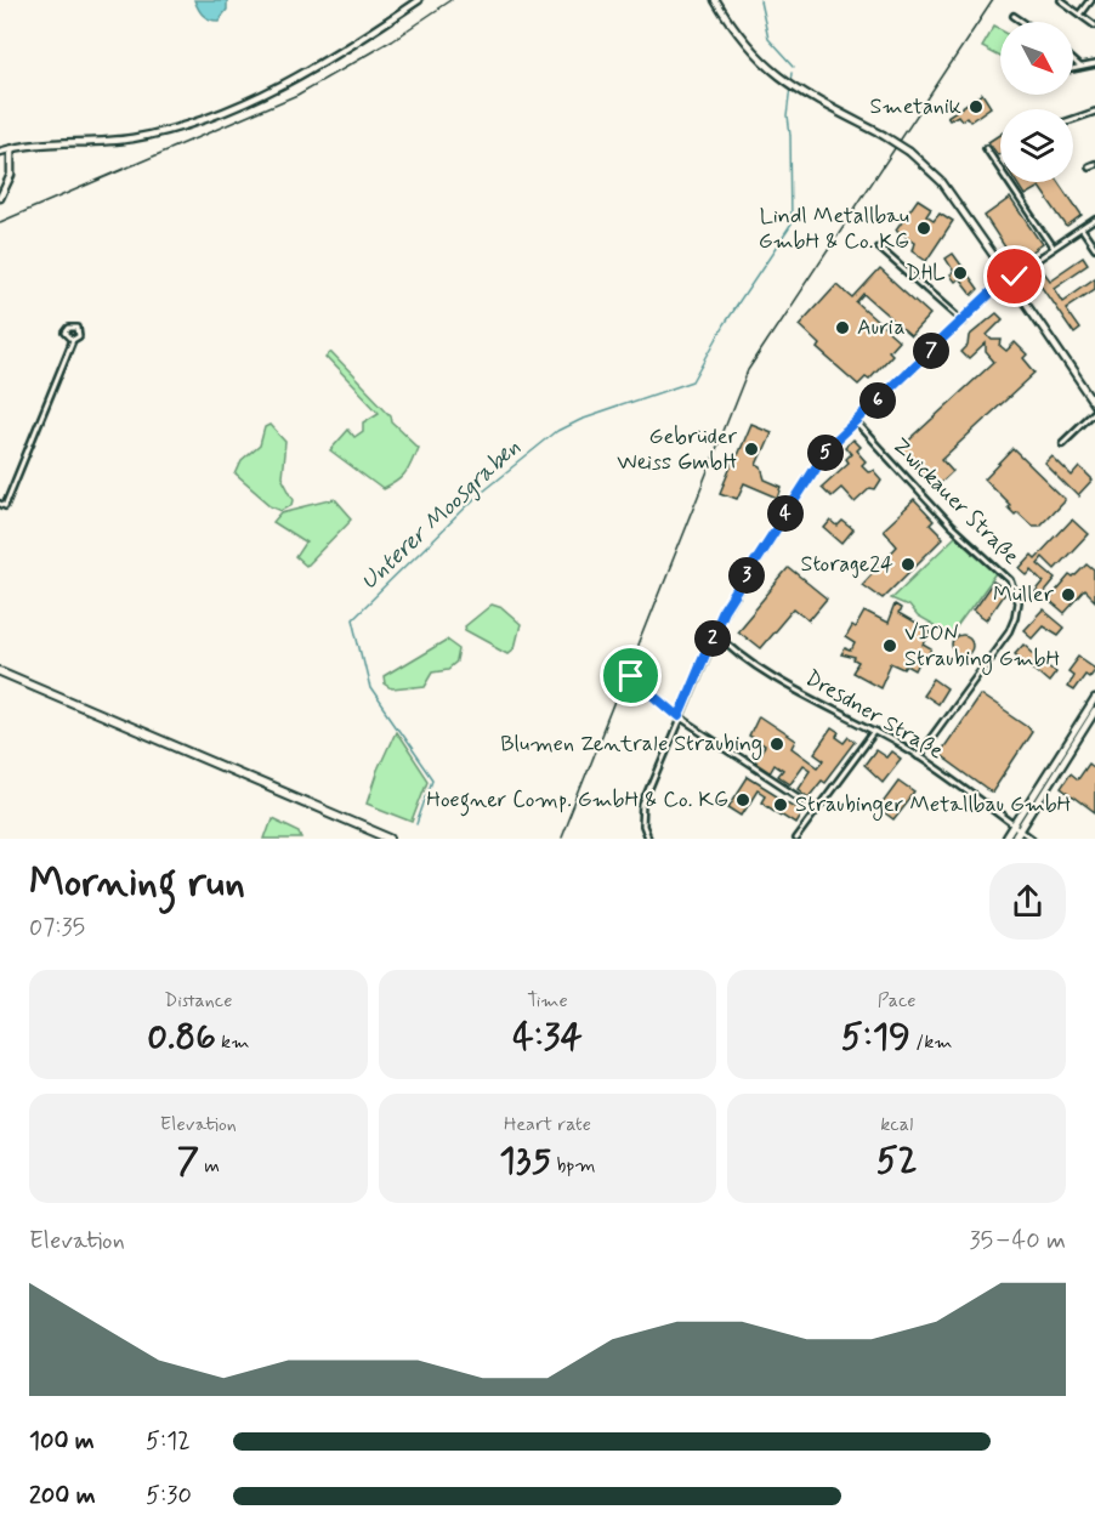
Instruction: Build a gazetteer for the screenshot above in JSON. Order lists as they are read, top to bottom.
{
  "streets": {
    "street": ["Zwickauer Straße", "Dresdner Straße"]
  },
  "crossings": [
    ["Zwickauer Straße", "Dresdner Straße"]
  ],
  "water": ["Unterer Moosgraben"],
  "places": [
    "Smetanik",
    "Lindl Metallbau GmbH & Co. KG",
    "DHL",
    "Auria",
    "Gebrüder Weiss GmbH",
    "Storage24",
    "Müller",
    "VION Straubing GmbH",
    "Blumen Zentrale Straubing",
    "Hoegner Comp. GmbH & Co. KG",
    "Straubinger Metallbau GmbH"
  ],
  "north": "bottom right",
  "page": {
    "pins": [
      "7",
      "6",
      "5",
      "4",
      "3",
      "2"
    ],
    "heading": ["Morning run", "07:35"],
    "stats": [
      ["Distance", "0.86 km"],
      ["Time", "4:34"],
      ["Pace", "5:19 /km"],
      ["Elevation", "7 m"],
      ["Heart rate", "135 bpm"],
      ["kcal", "52"]
    ],
    "chart": ["Elevation", "35–40 m"],
    "list": [
      {
        "name": "100 m",
        "note": "5:12"
      },
      {
        "name": "200 m",
        "note": "5:30"
      }
    ]
  }
}
